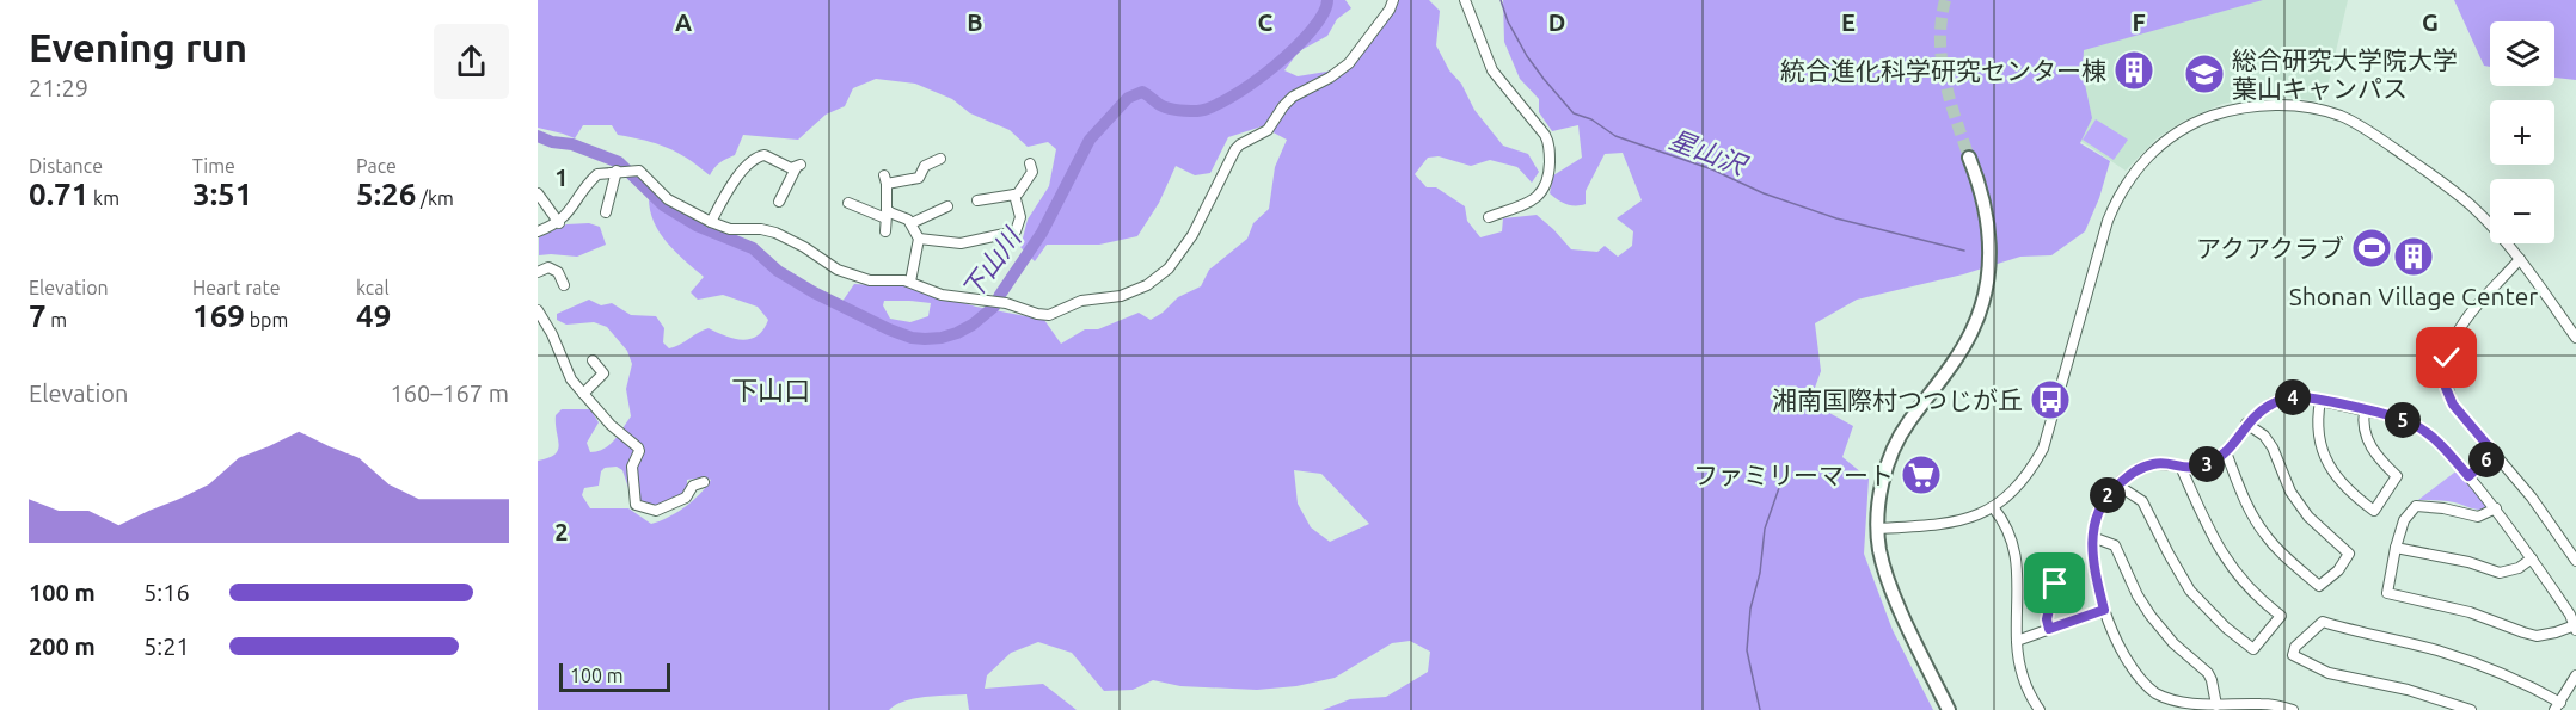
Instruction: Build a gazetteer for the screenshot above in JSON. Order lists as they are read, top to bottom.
{
  "districts": ["下山口"],
  "water": ["星山沢", "下山川"],
  "places": {
    "building": ["統合進化科学研究センター棟", "Shonan Village Center"],
    "school or university": ["総合研究大学院大学 葉山キャンパス"],
    "sports": ["アクアクラブ"],
    "bus stop": ["湘南国際村つつじが丘"],
    "supermarket": ["ファミリーマート"]
  },
  "scale_bar": "100 m",
  "page": {
    "heading": ["Evening run", "21:29"],
    "map_buttons": ["+", "−"],
    "stats": [
      ["Distance", "0.71 km"],
      ["Time", "3:51"],
      ["Pace", "5:26 /km"],
      ["Elevation", "7 m"],
      ["Heart rate", "169 bpm"],
      ["kcal", "49"]
    ],
    "chart": ["Elevation", "160–167 m"],
    "pins": [
      "4",
      "5",
      "6",
      "3",
      "2"
    ],
    "list": [
      {
        "name": "100 m",
        "note": "5:16"
      },
      {
        "name": "200 m",
        "note": "5:21"
      }
    ],
    "scale": "100 m"
  },
  "grid": {
    "columns": [
      "A",
      "B",
      "C",
      "D",
      "E",
      "F",
      "G"
    ],
    "rows": ["1", "2"]
  }
}
